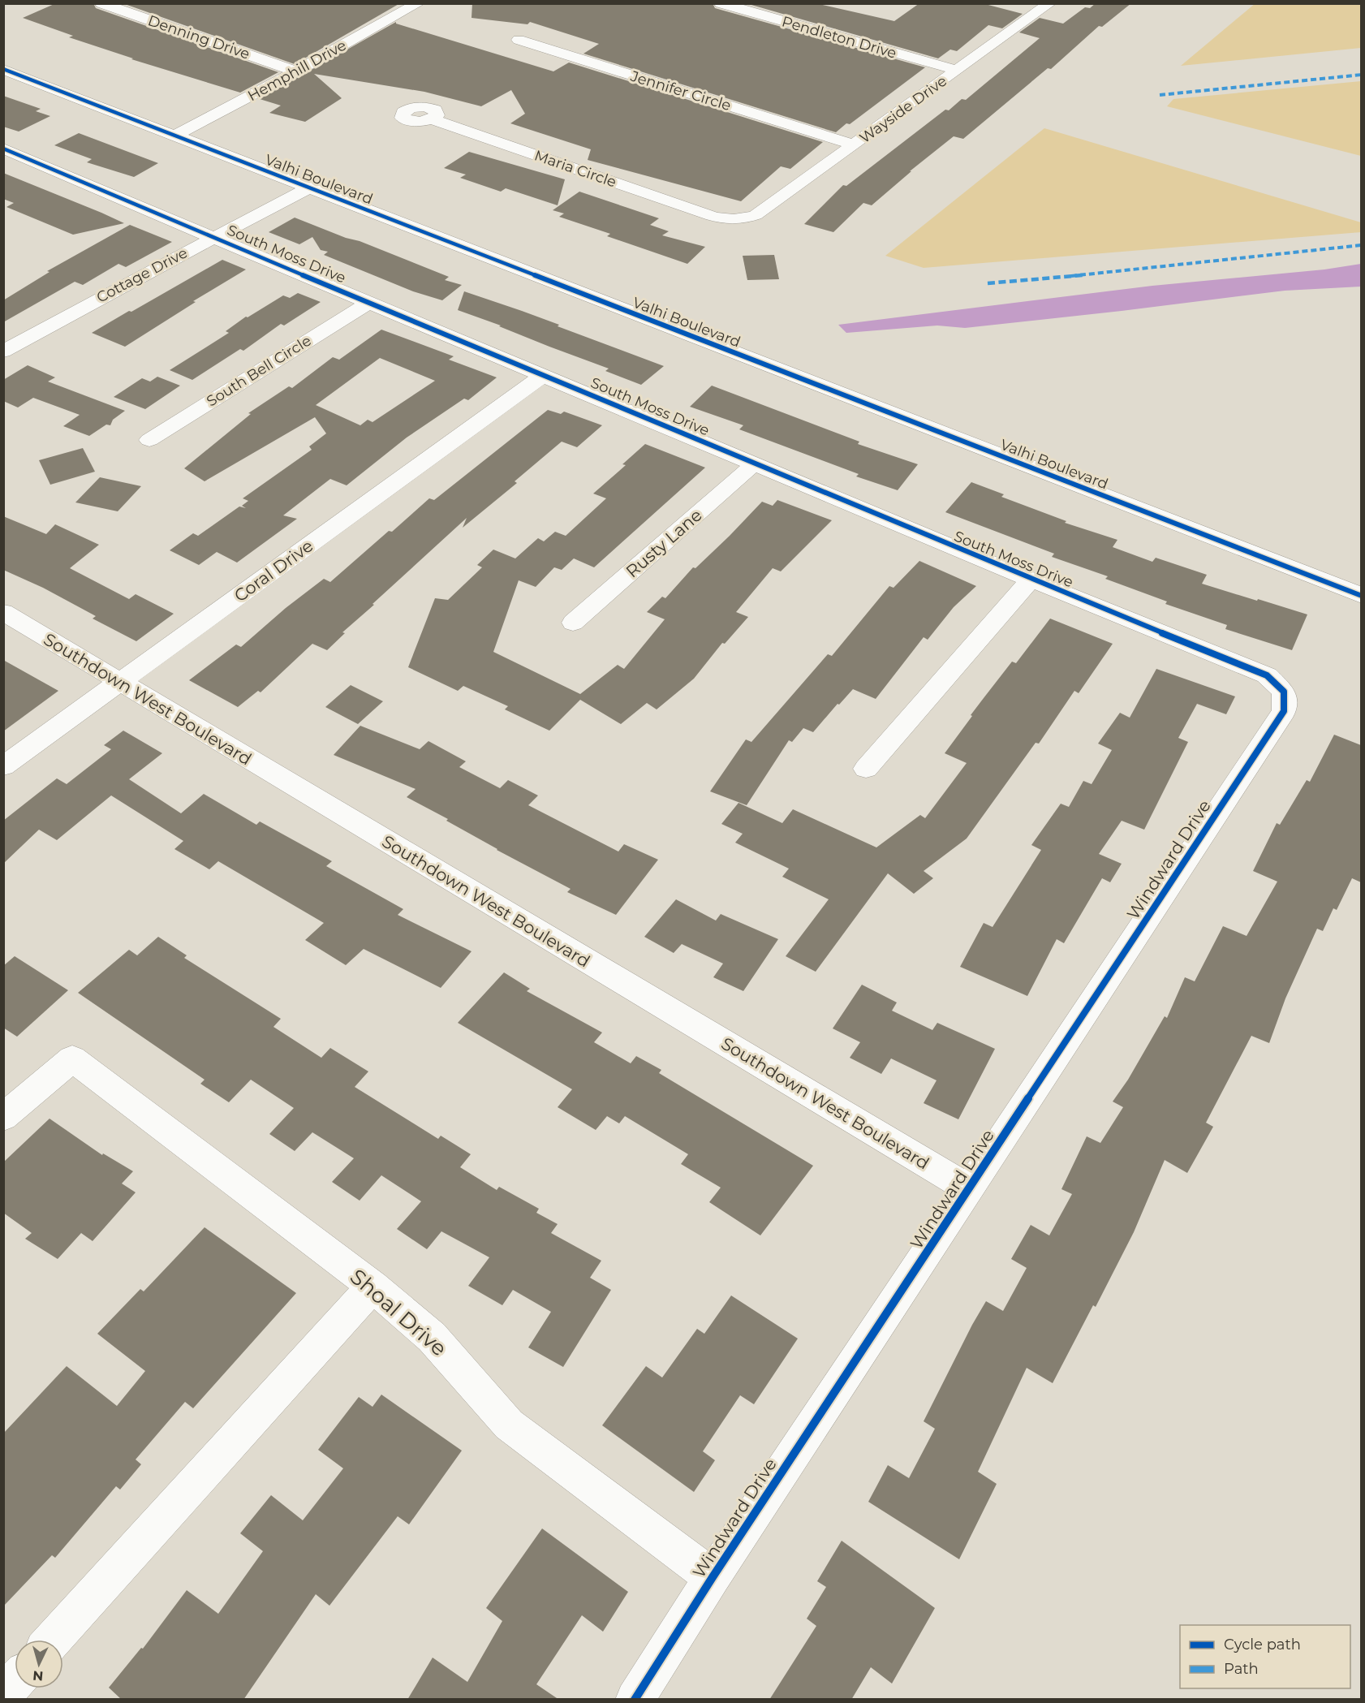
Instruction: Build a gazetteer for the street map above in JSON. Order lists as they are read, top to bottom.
{
  "streets": {
    "street": [
      "Denning Drive",
      "Pendleton Drive",
      "Hemphill Drive",
      "Jennifer Circle",
      "Wayside Drive",
      "Maria Circle",
      "Valhi Boulevard",
      "South Moss Drive",
      "Cottage Drive",
      "South Bell Circle",
      "Rusty Lane",
      "Coral Drive",
      "Southdown West Boulevard",
      "Windward Drive",
      "Shoal Drive"
    ]
  },
  "crossings": [
    ["Denning Drive", "Hemphill Drive"],
    ["Pendleton Drive", "Wayside Drive"],
    ["Hemphill Drive", "Valhi Boulevard"],
    ["Jennifer Circle", "Wayside Drive"],
    ["Wayside Drive", "Maria Circle"],
    ["Valhi Boulevard", "Cottage Drive"],
    ["South Moss Drive", "Cottage Drive"],
    ["South Moss Drive", "South Bell Circle"],
    ["South Moss Drive", "Rusty Lane"],
    ["South Moss Drive", "Coral Drive"],
    ["South Moss Drive", "Windward Drive"],
    ["Coral Drive", "Southdown West Boulevard"],
    ["Southdown West Boulevard", "Windward Drive"],
    ["Windward Drive", "Shoal Drive"]
  ],
  "legend": ["Cycle path", "Path"],
  "north": "bottom"
}
